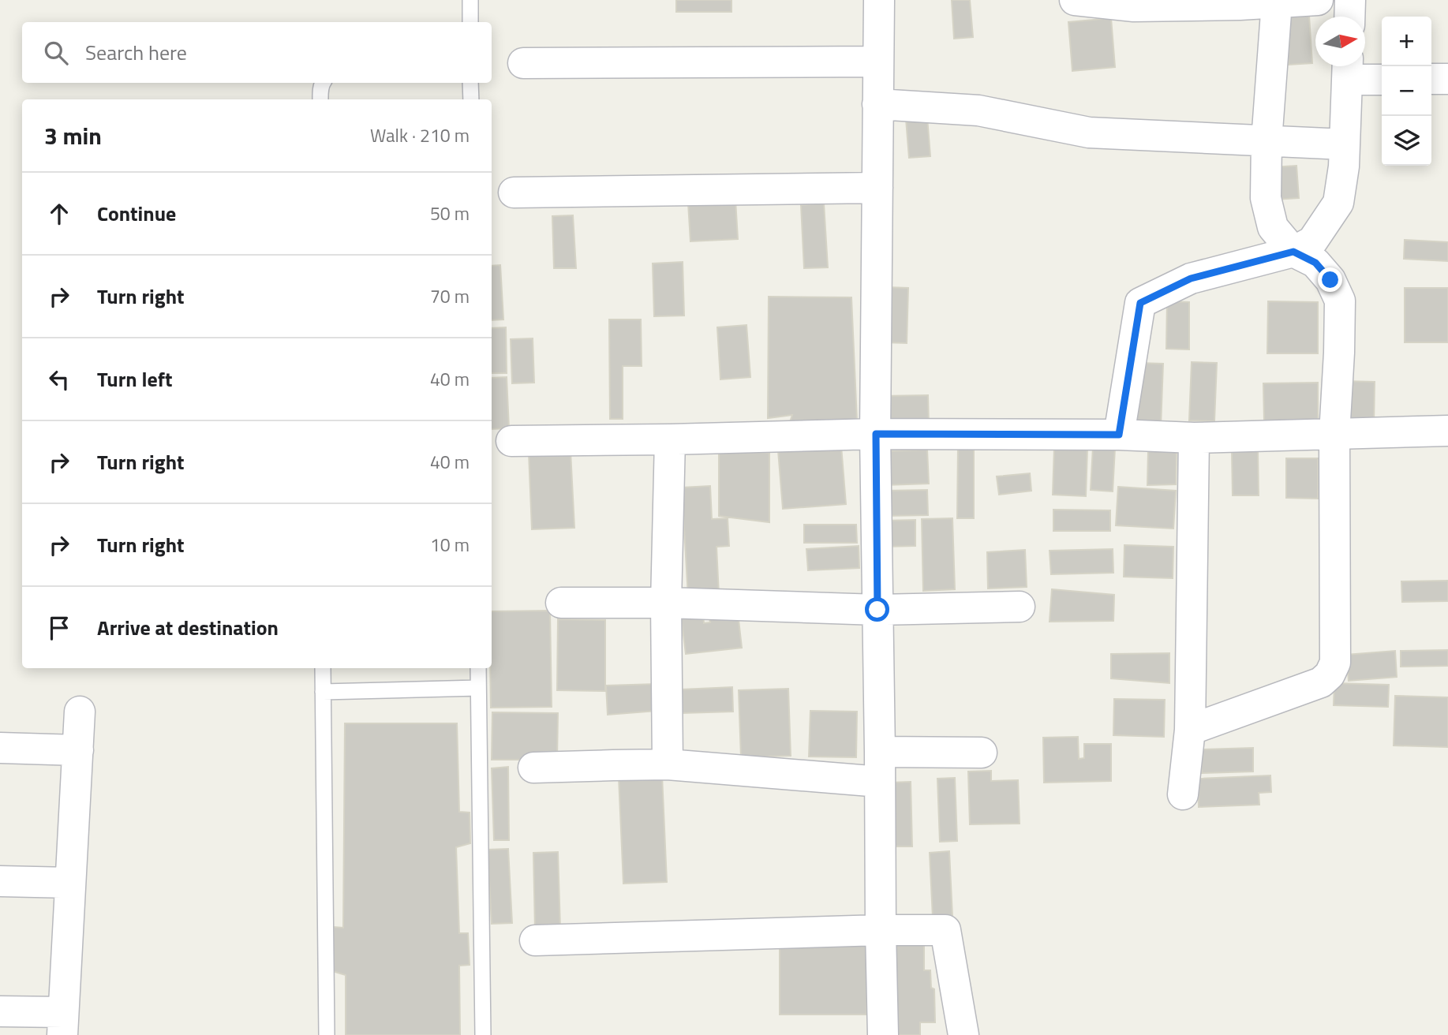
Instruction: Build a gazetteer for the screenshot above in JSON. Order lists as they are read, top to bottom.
{
  "north": "right",
  "page": {
    "map_buttons": ["+", "−"],
    "search": "Search here",
    "heading": ["3 min", "Walk · 210 m"],
    "list": [
      ["Continue", "50 m"],
      ["Turn right", "70 m"],
      ["Turn left", "40 m"],
      ["Turn right", "40 m"],
      ["Turn right", "10 m"],
      "Arrive at destination"
    ]
  }
}
